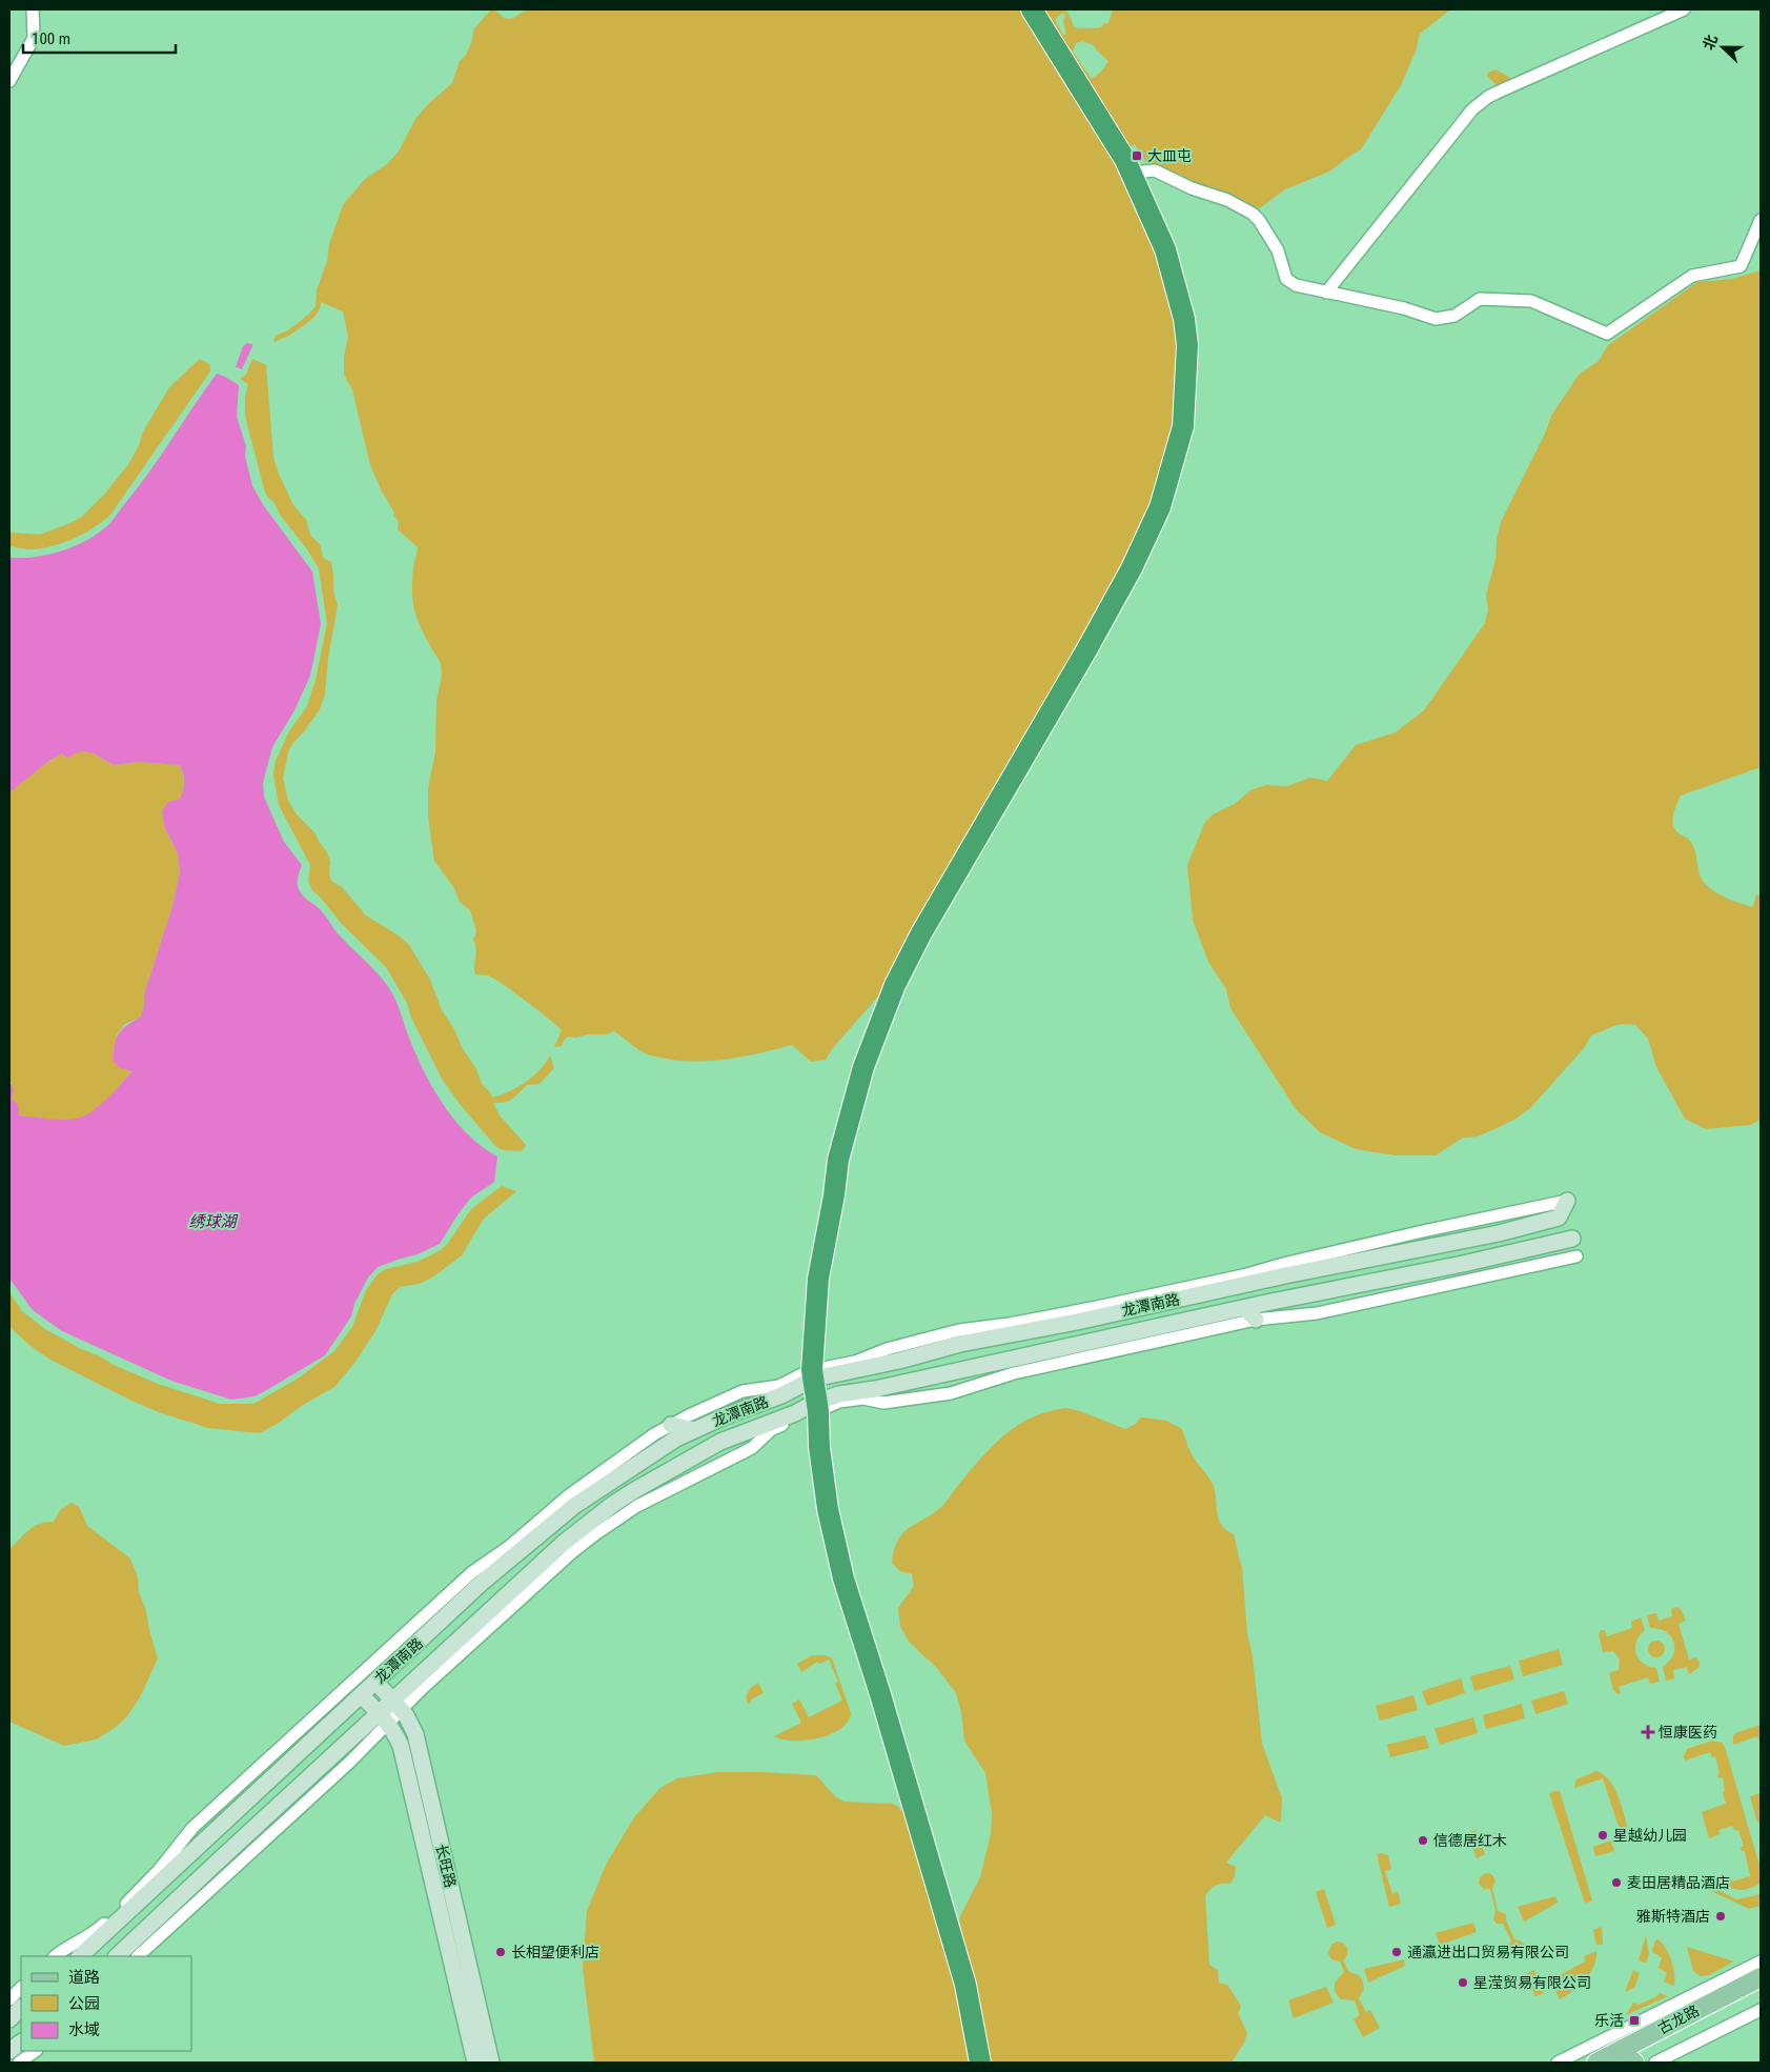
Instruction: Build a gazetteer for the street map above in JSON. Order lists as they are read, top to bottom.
{
  "streets": {
    "main road": ["龙潭南路", "长旺路", "古龙路"]
  },
  "crossings": [
    ["龙潭南路", "长旺路"]
  ],
  "water": ["绣球湖"],
  "places": {
    "transit": ["大皿屯", "乐活"],
    "health": ["恒康医药"],
    "other": [
      "星越幼儿园",
      "信德居红木",
      "麦田居精品酒店",
      "雅斯特酒店",
      "长相望便利店",
      "通瀛进出口贸易有限公司",
      "星滢贸易有限公司"
    ]
  },
  "legend": ["道路", "公园", "水域"],
  "scale_bar": "100 m",
  "north": "left"
}
